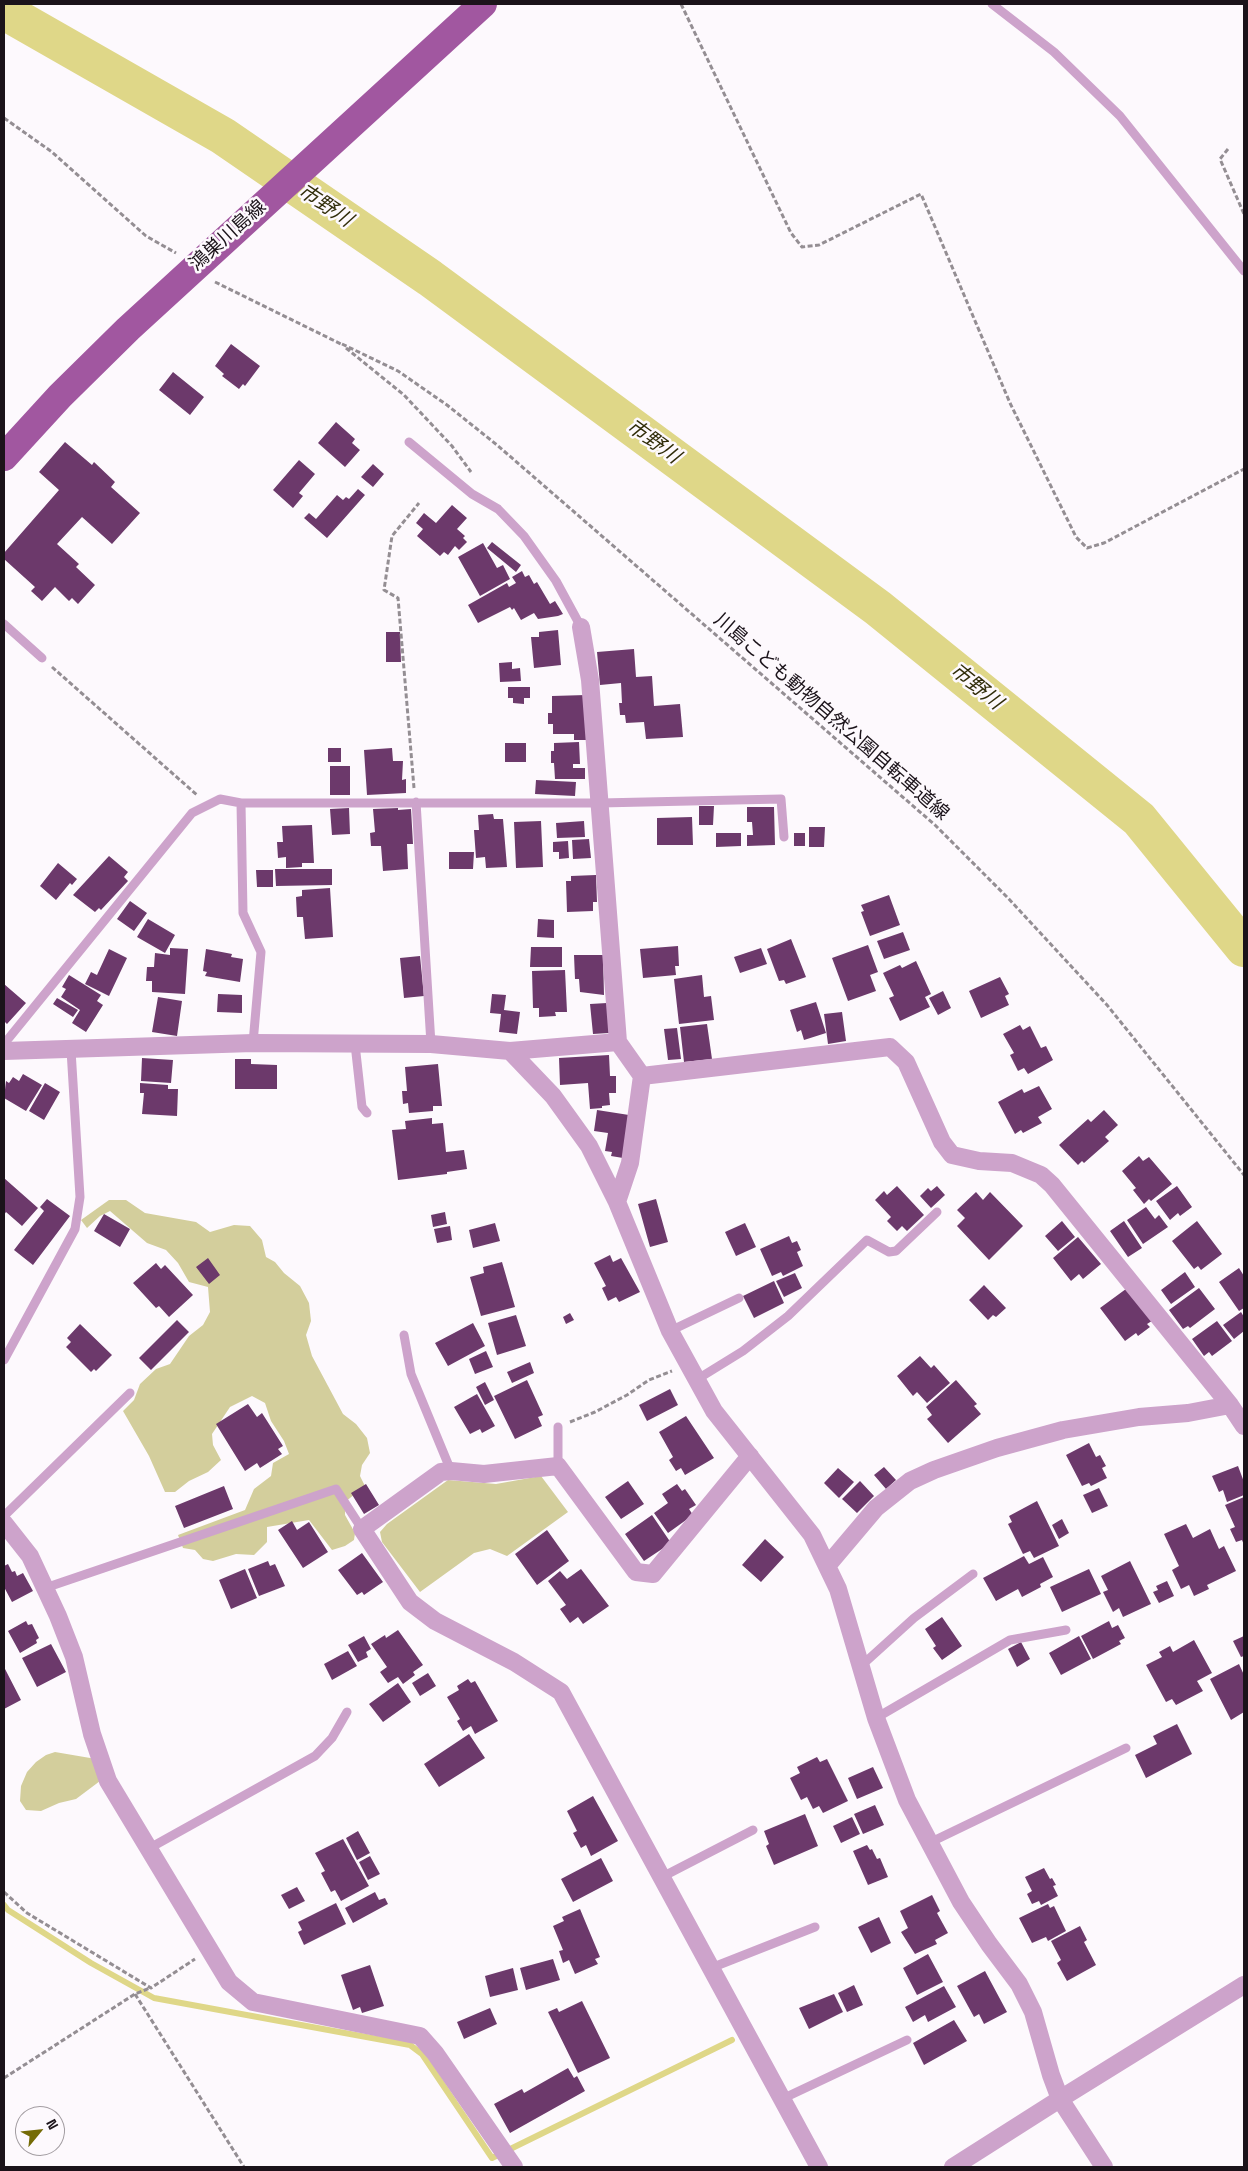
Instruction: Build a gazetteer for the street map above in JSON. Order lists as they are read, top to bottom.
{
  "streets": {
    "main road": ["鴻巣川島線"],
    "path": ["川島こども動物自然公園自転車道線"]
  },
  "water": ["市野川"],
  "north": "top right"
}
